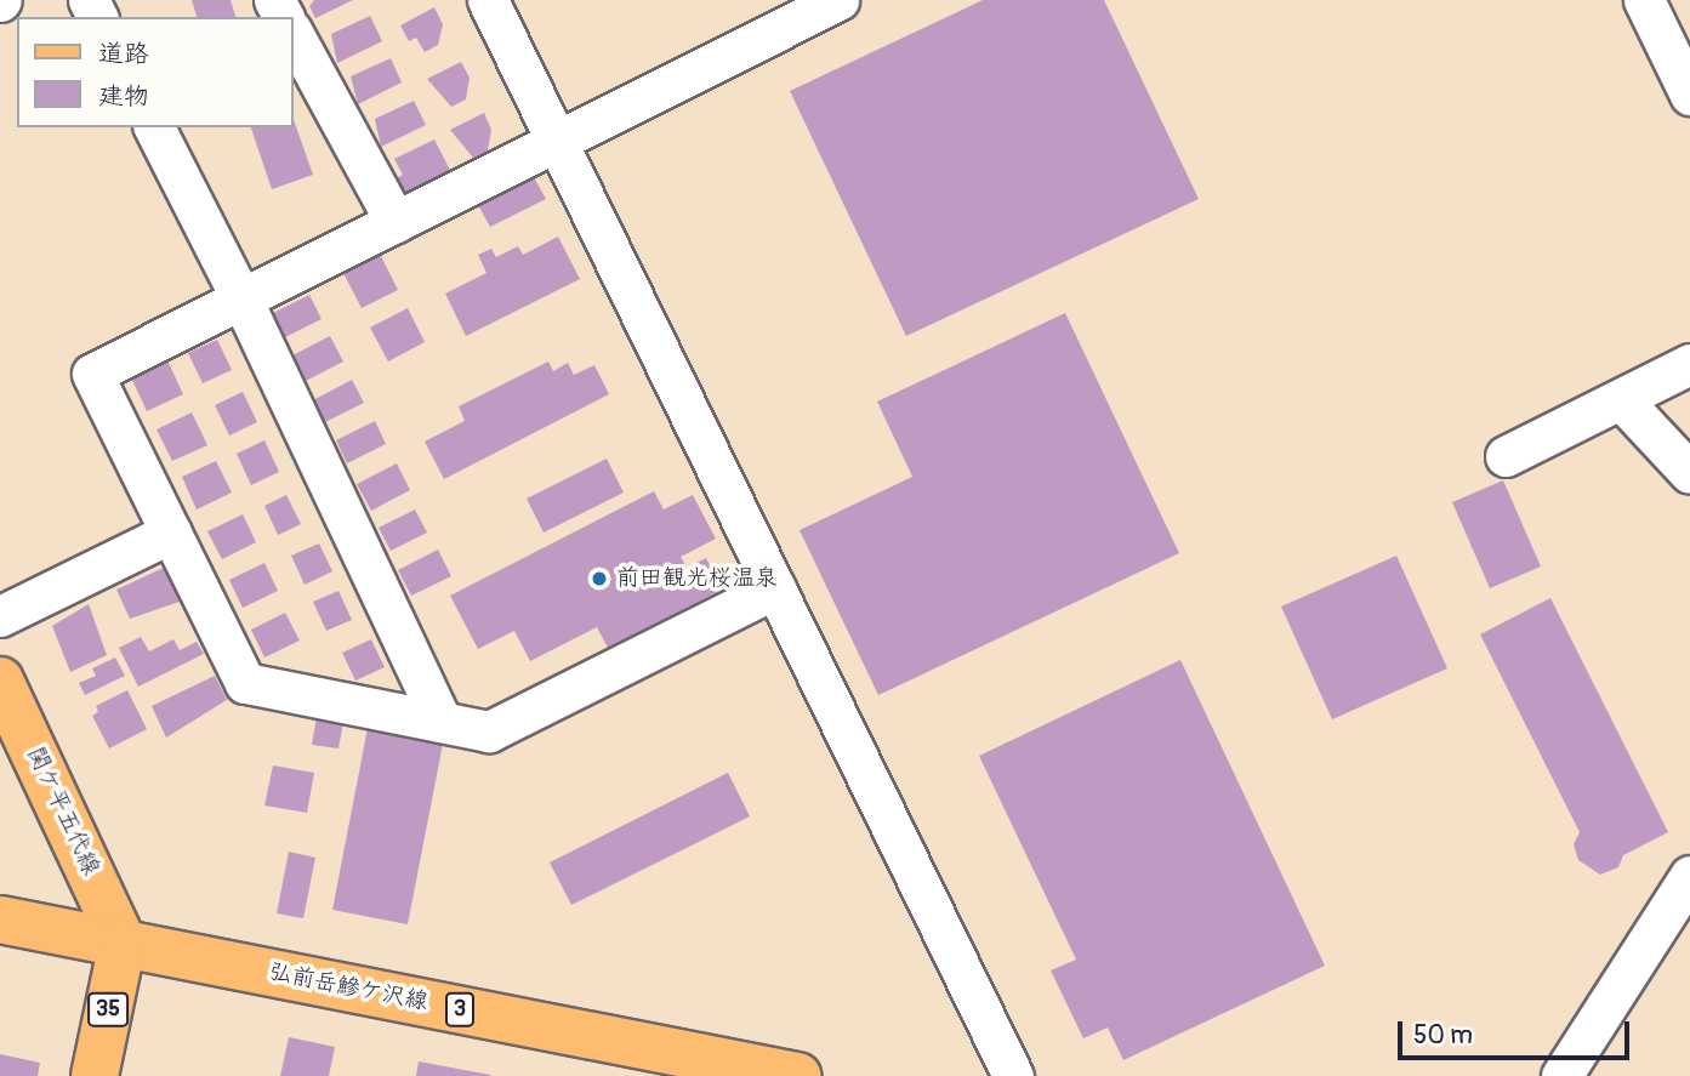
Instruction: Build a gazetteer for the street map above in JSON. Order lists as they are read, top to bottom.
{
  "streets": {
    "main road": [
      "関ケ平五代線",
      "弘前岳鰺ケ沢線",
      "35",
      "3"
    ]
  },
  "crossings": [
    ["関ケ平五代線", "弘前岳鰺ケ沢線"],
    ["関ケ平五代線", "35"],
    ["弘前岳鰺ケ沢線", "35"]
  ],
  "places": ["前田観光桜温泉"],
  "legend": ["道路", "建物"],
  "scale_bar": "50 m"
}
